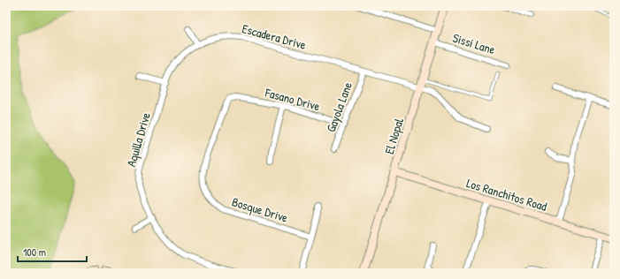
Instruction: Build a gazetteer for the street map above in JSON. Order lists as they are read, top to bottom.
{
  "streets": {
    "main road": ["El Nopal", "Los Ranchitos Road"],
    "street": [
      "Escadera Drive",
      "Sissi Lane",
      "Fasano Drive",
      "Gayola Lane",
      "Aquilla Drive",
      "Bosque Drive"
    ]
  },
  "crossings": [
    ["Escadera Drive", "Gayola Lane"],
    ["Escadera Drive", "El Nopal"],
    ["Escadera Drive", "Aquilla Drive"],
    ["Sissi Lane", "El Nopal"],
    ["Fasano Drive", "Gayola Lane"],
    ["Fasano Drive", "Bosque Drive"],
    ["El Nopal", "Los Ranchitos Road"]
  ],
  "scale_bar": "100 m"
}
